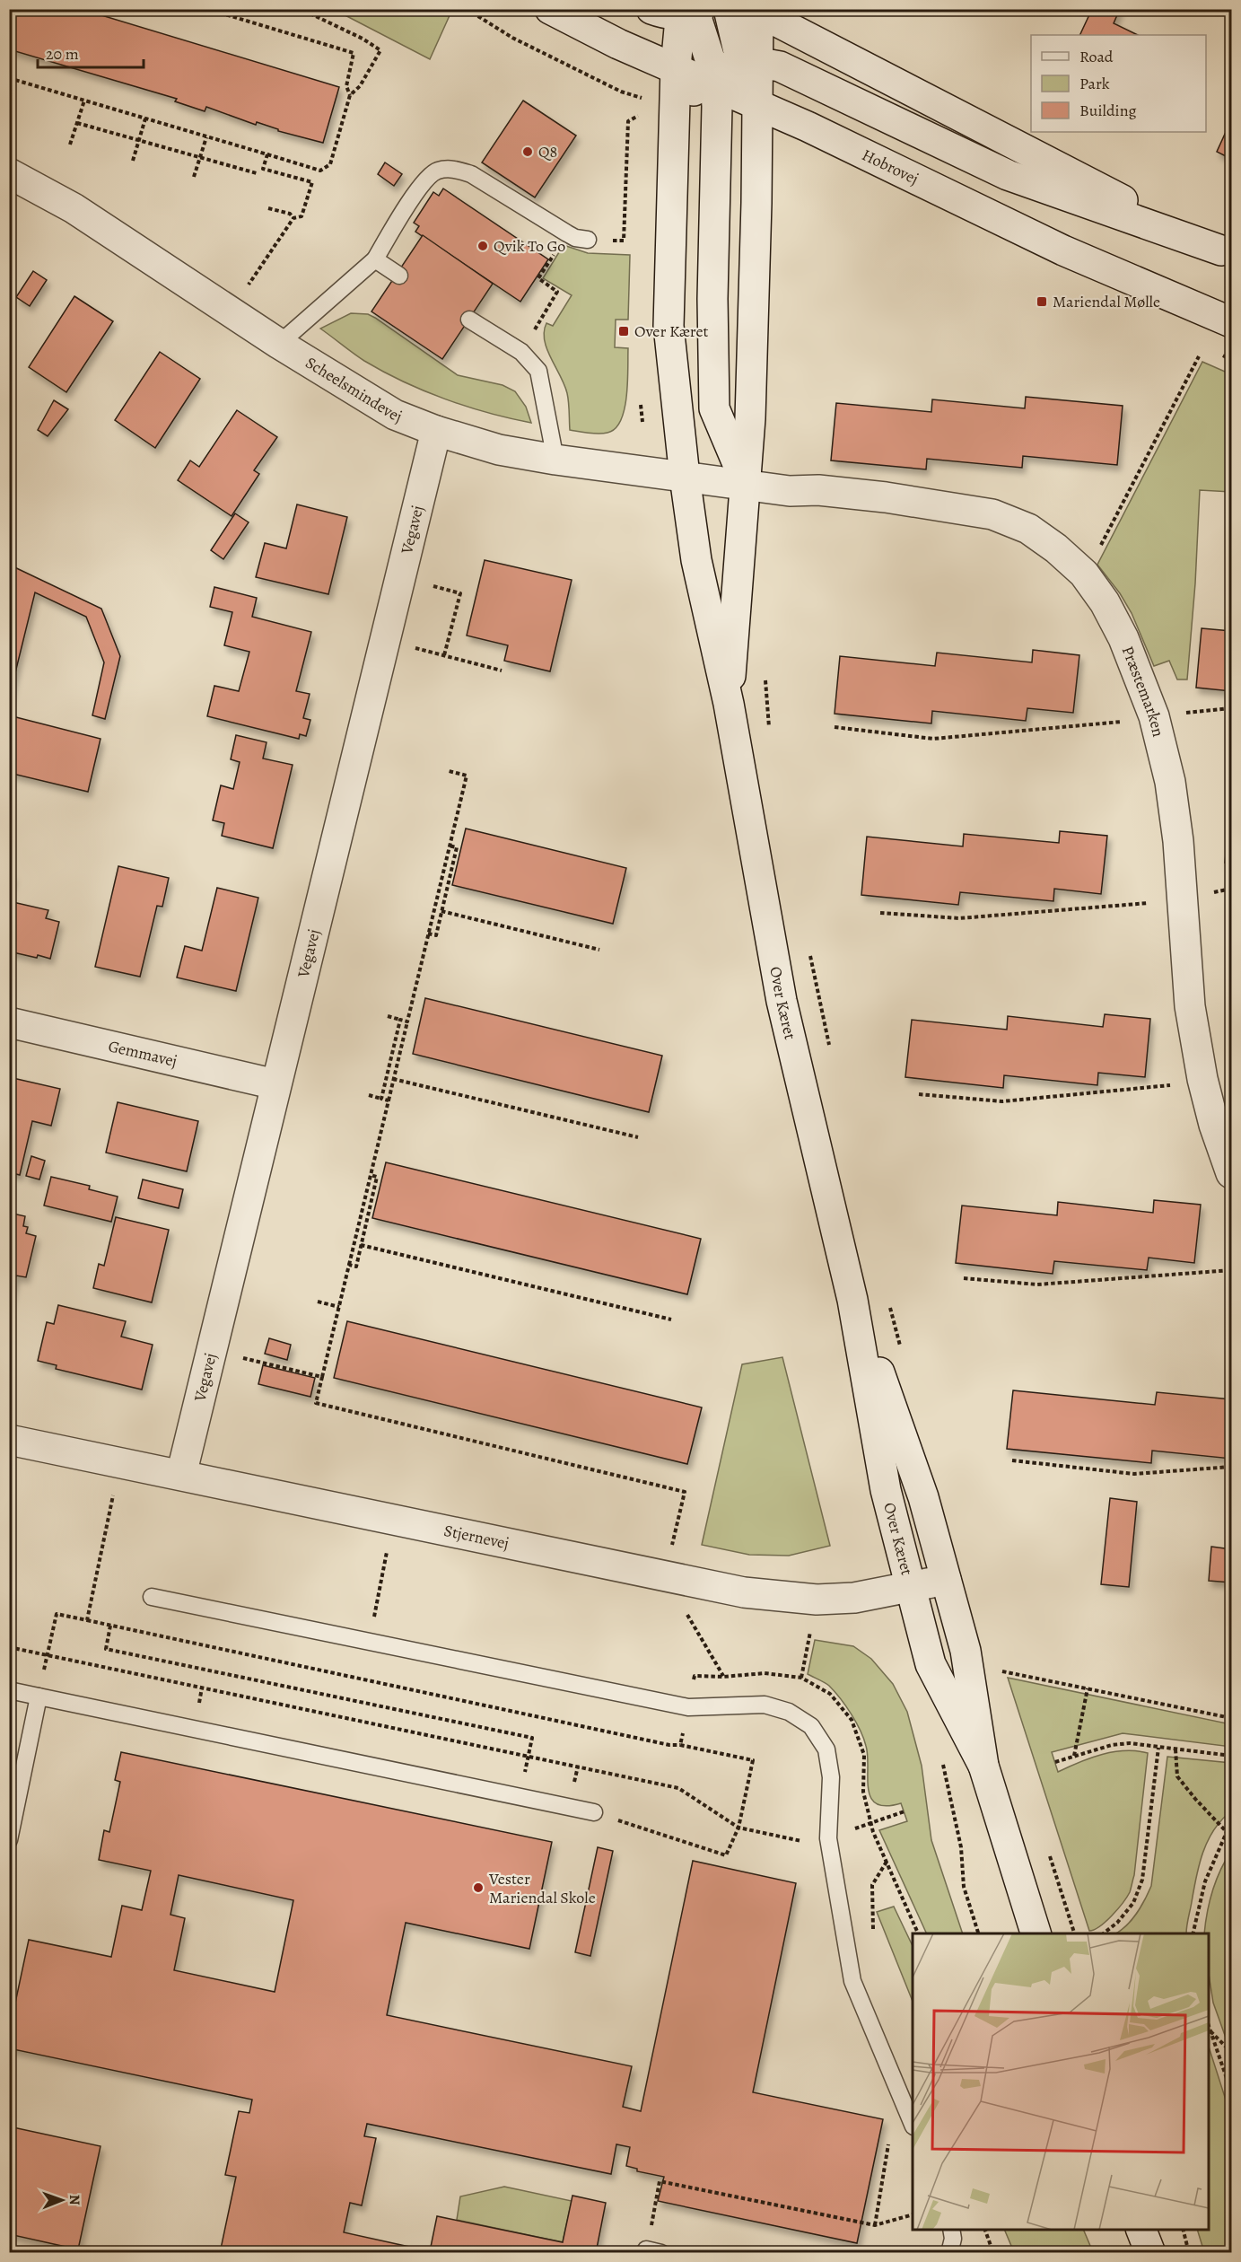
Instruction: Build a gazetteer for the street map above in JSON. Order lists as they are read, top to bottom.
{
  "streets": {
    "main road": [
      "Hobrovej",
      "Scheelsmindevej",
      "Vegavej",
      "Præstemarken",
      "Over Kæret",
      "Gemmavej",
      "Stjernevej"
    ]
  },
  "crossings": [
    ["Hobrovej", "Over Kæret"],
    ["Scheelsmindevej", "Vegavej"],
    ["Scheelsmindevej", "Præstemarken"],
    ["Scheelsmindevej", "Over Kæret"],
    ["Vegavej", "Gemmavej"],
    ["Vegavej", "Stjernevej"],
    ["Præstemarken", "Over Kæret"],
    ["Over Kæret", "Stjernevej"]
  ],
  "places": {
    "other": ["Q8", "Qvik To Go", "Vester Mariendal Skole"],
    "transit": ["Mariendal Mølle", "Over Kæret"]
  },
  "legend": ["Road", "Park", "Building"],
  "scale_bar": "20 m",
  "north": "right"
}
